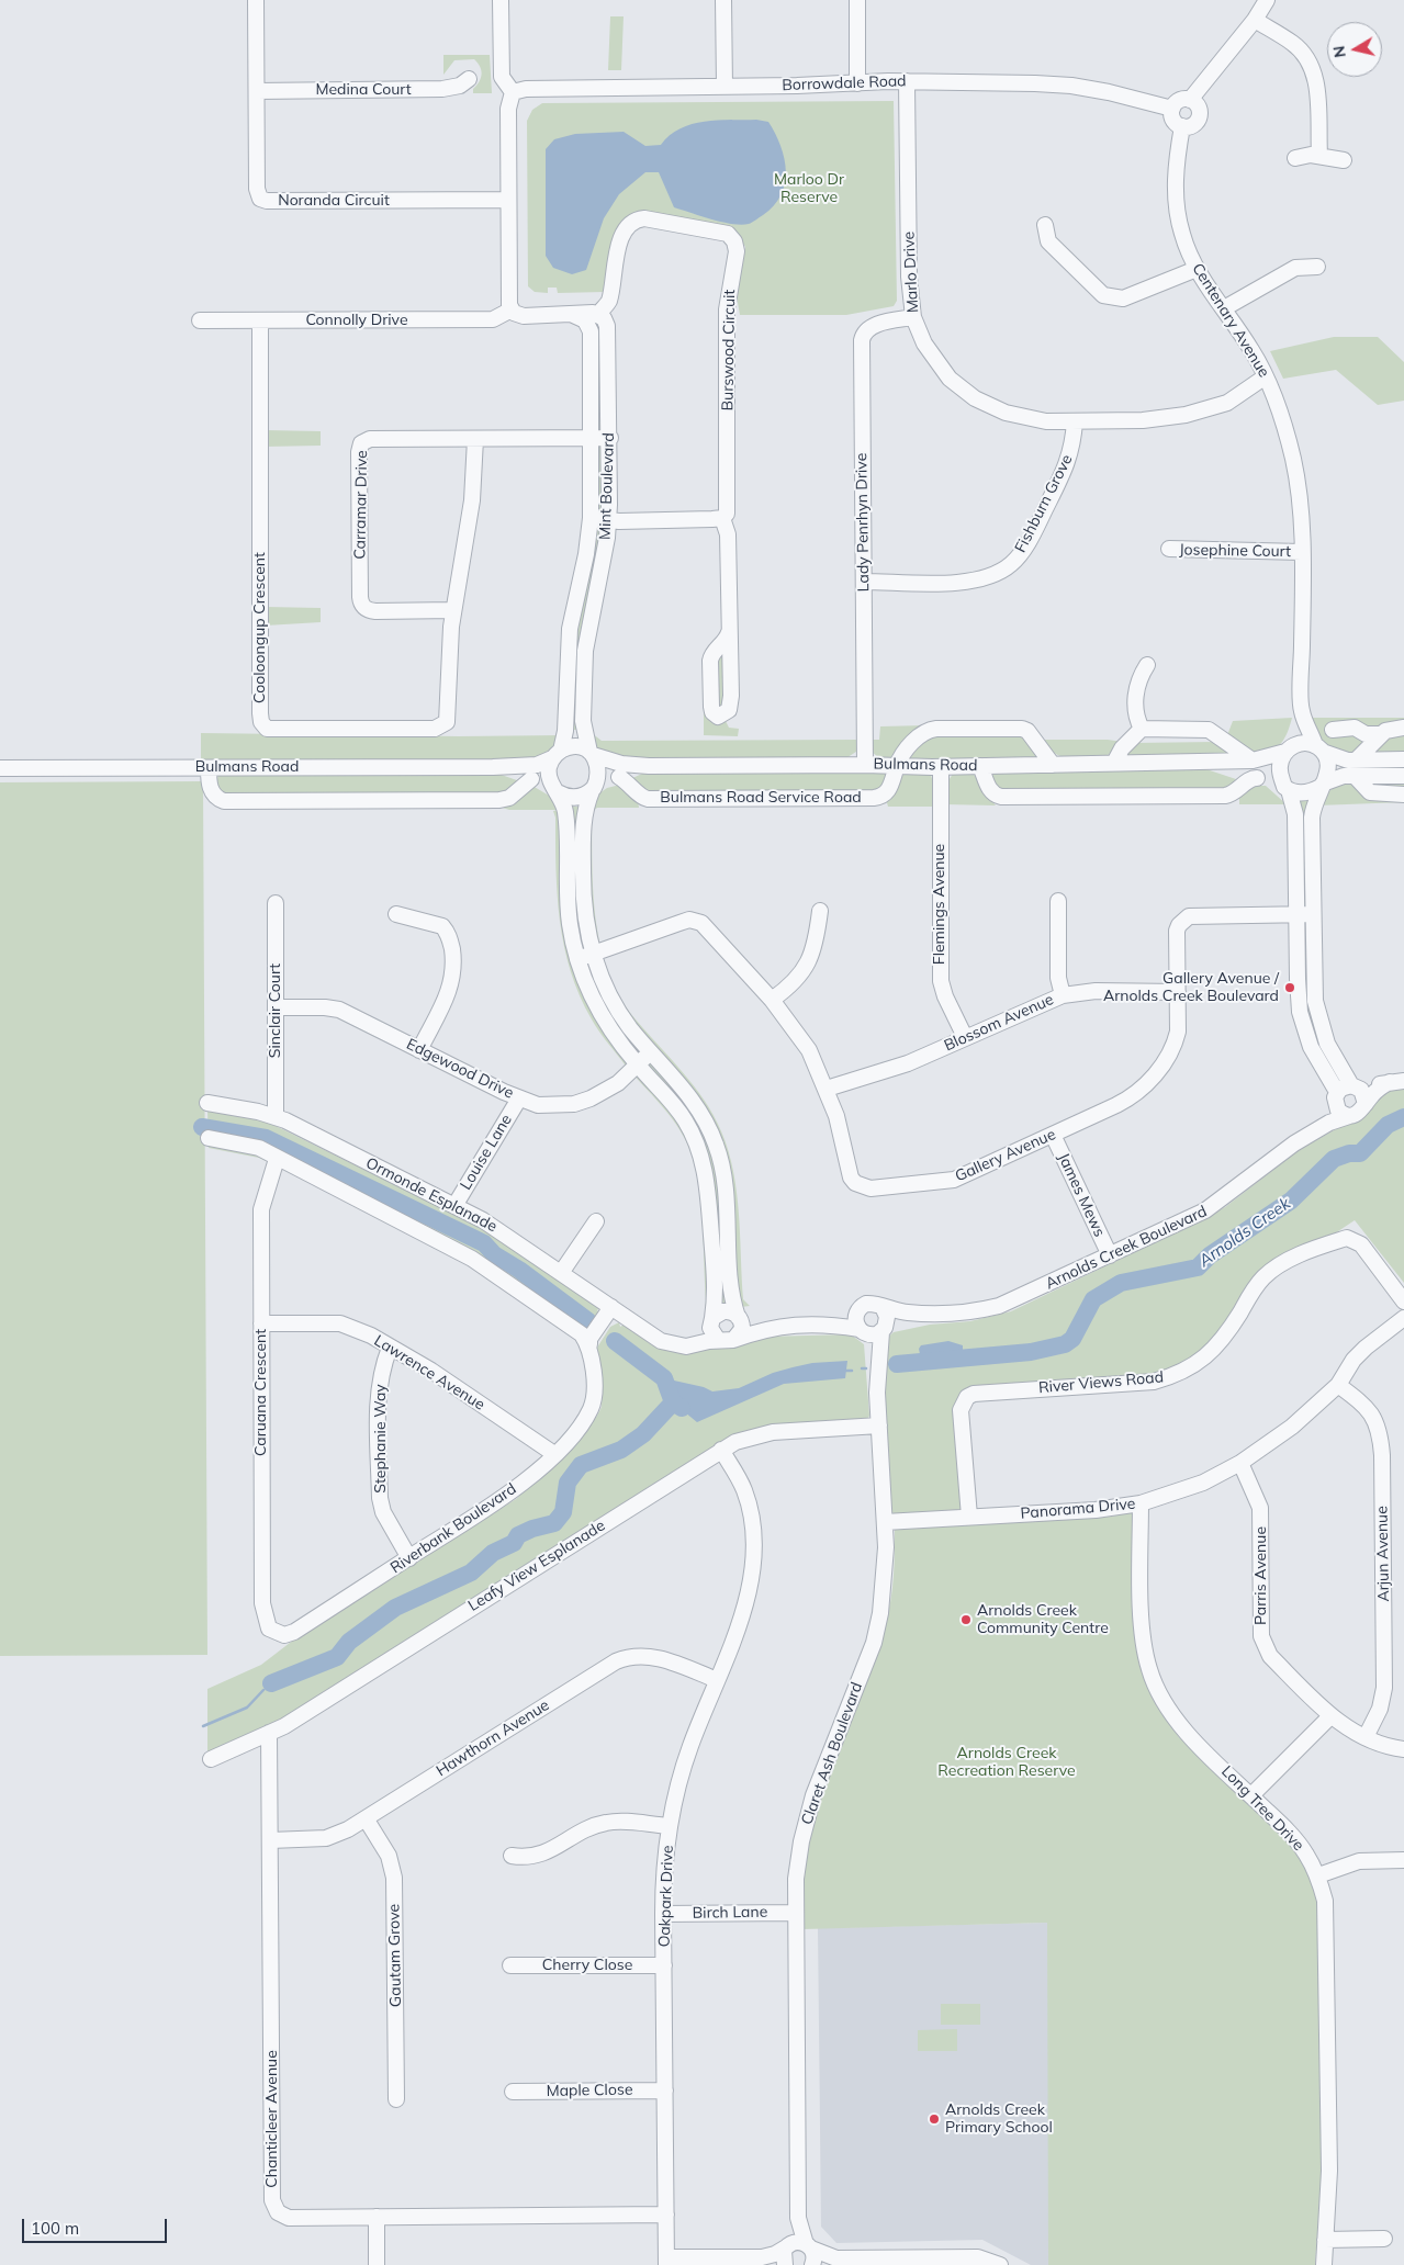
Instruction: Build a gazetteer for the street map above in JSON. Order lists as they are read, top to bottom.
{
  "streets": {
    "street": [
      "Borrowdale Road",
      "Medina Court",
      "Noranda Circuit",
      "Marlo Drive",
      "Connolly Drive",
      "Centenary Avenue",
      "Burswood Circuit",
      "Mint Boulevard",
      "Fishburn Grove",
      "Carramar Drive",
      "Lady Penrhyn Drive",
      "Josephine Court",
      "Cooloongup Crescent",
      "Bulmans Road",
      "Bulmans Road Service Road",
      "Flemings Avenue",
      "Sinclair Court",
      "Blossom Avenue",
      "Edgewood Drive",
      "Louise Lane",
      "Gallery Avenue",
      "Ormonde Esplanade",
      "James Mews",
      "Arnolds Creek Boulevard",
      "Lawrence Avenue",
      "River Views Road",
      "Caruana Crescent",
      "Stephanie Way",
      "Panorama Drive",
      "Riverbank Boulevard",
      "Arjun Avenue",
      "Leafy View Esplanade",
      "Parris Avenue",
      "Hawthorn Avenue",
      "Claret Ash Boulevard",
      "Long Tree Drive",
      "Oakpark Drive",
      "Birch Lane",
      "Gautam Grove",
      "Cherry Close",
      "Maple Close",
      "Chanticleer Avenue"
    ]
  },
  "crossings": [
    ["Borrowdale Road", "Marlo Drive"],
    ["Borrowdale Road", "Centenary Avenue"],
    ["Medina Court", "Noranda Circuit"],
    ["Marlo Drive", "Centenary Avenue"],
    ["Marlo Drive", "Fishburn Grove"],
    ["Marlo Drive", "Lady Penrhyn Drive"],
    ["Connolly Drive", "Cooloongup Crescent"],
    ["Centenary Avenue", "Josephine Court"],
    ["Centenary Avenue", "Bulmans Road"],
    ["Burswood Circuit", "Mint Boulevard"],
    ["Mint Boulevard", "Carramar Drive"],
    ["Mint Boulevard", "Bulmans Road"],
    ["Fishburn Grove", "Lady Penrhyn Drive"],
    ["Carramar Drive", "Cooloongup Crescent"],
    ["Lady Penrhyn Drive", "Bulmans Road"],
    ["Bulmans Road", "Bulmans Road Service Road"],
    ["Bulmans Road", "Flemings Avenue"],
    ["Flemings Avenue", "Blossom Avenue"],
    ["Sinclair Court", "Edgewood Drive"],
    ["Sinclair Court", "Ormonde Esplanade"],
    ["Blossom Avenue", "Gallery Avenue"],
    ["Edgewood Drive", "Louise Lane"],
    ["Louise Lane", "Ormonde Esplanade"],
    ["Gallery Avenue", "James Mews"],
    ["James Mews", "Arnolds Creek Boulevard"],
    ["Arnolds Creek Boulevard", "Claret Ash Boulevard"],
    ["Lawrence Avenue", "Caruana Crescent"],
    ["Lawrence Avenue", "Stephanie Way"],
    ["Lawrence Avenue", "Riverbank Boulevard"],
    ["River Views Road", "Panorama Drive"],
    ["Caruana Crescent", "Riverbank Boulevard"],
    ["Stephanie Way", "Riverbank Boulevard"],
    ["Panorama Drive", "Arjun Avenue"],
    ["Panorama Drive", "Parris Avenue"],
    ["Panorama Drive", "Claret Ash Boulevard"],
    ["Panorama Drive", "Long Tree Drive"],
    ["Arjun Avenue", "Parris Avenue"],
    ["Leafy View Esplanade", "Claret Ash Boulevard"],
    ["Leafy View Esplanade", "Oakpark Drive"],
    ["Leafy View Esplanade", "Chanticleer Avenue"],
    ["Hawthorn Avenue", "Oakpark Drive"],
    ["Hawthorn Avenue", "Gautam Grove"],
    ["Hawthorn Avenue", "Chanticleer Avenue"],
    ["Claret Ash Boulevard", "Birch Lane"],
    ["Oakpark Drive", "Birch Lane"],
    ["Oakpark Drive", "Cherry Close"],
    ["Oakpark Drive", "Maple Close"],
    ["Oakpark Drive", "Chanticleer Avenue"]
  ],
  "water": ["Arnolds Creek"],
  "parks": ["Marloo Dr Reserve", "Arnolds Creek Recreation Reserve"],
  "places": ["Gallery Avenue / Arnolds Creek Boulevard", "Arnolds Creek Community Centre", "Arnolds Creek Primary School"],
  "scale_bar": "100 m",
  "north": "left"
}
